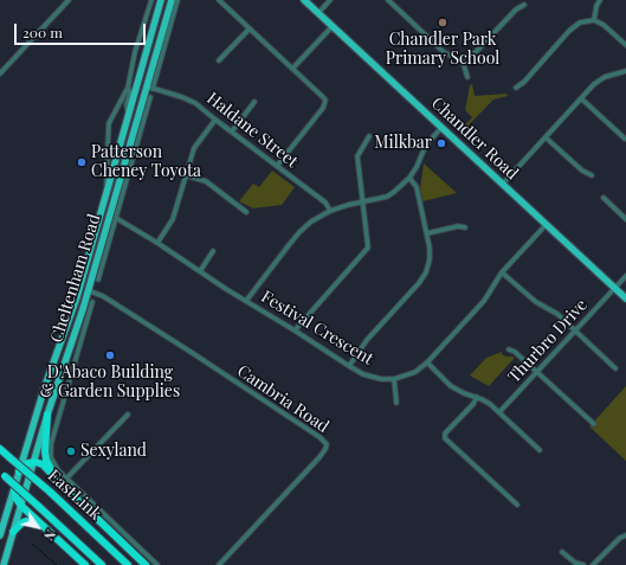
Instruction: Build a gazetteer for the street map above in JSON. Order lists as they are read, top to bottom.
{
  "streets": {
    "highway": ["EastLink"],
    "main road": ["Chandler Road", "Cheltenham Road"],
    "street": [
      "Haldane Street",
      "Festival Crescent",
      "Thurbro Drive",
      "Cambria Road"
    ]
  },
  "crossings": [
    ["Haldane Street", "Cheltenham Road"],
    ["Chandler Road", "Festival Crescent"],
    ["Chandler Road", "Thurbro Drive"],
    ["Cheltenham Road", "Festival Crescent"],
    ["Cheltenham Road", "Cambria Road"]
  ],
  "places": [
    "Chandler Park Primary School",
    "Milkbar",
    "Patterson Cheney Toyota",
    "D'Abaco Building & Garden Supplies",
    "Sexyland"
  ],
  "scale_bar": "200 m",
  "north": "bottom right"
}
